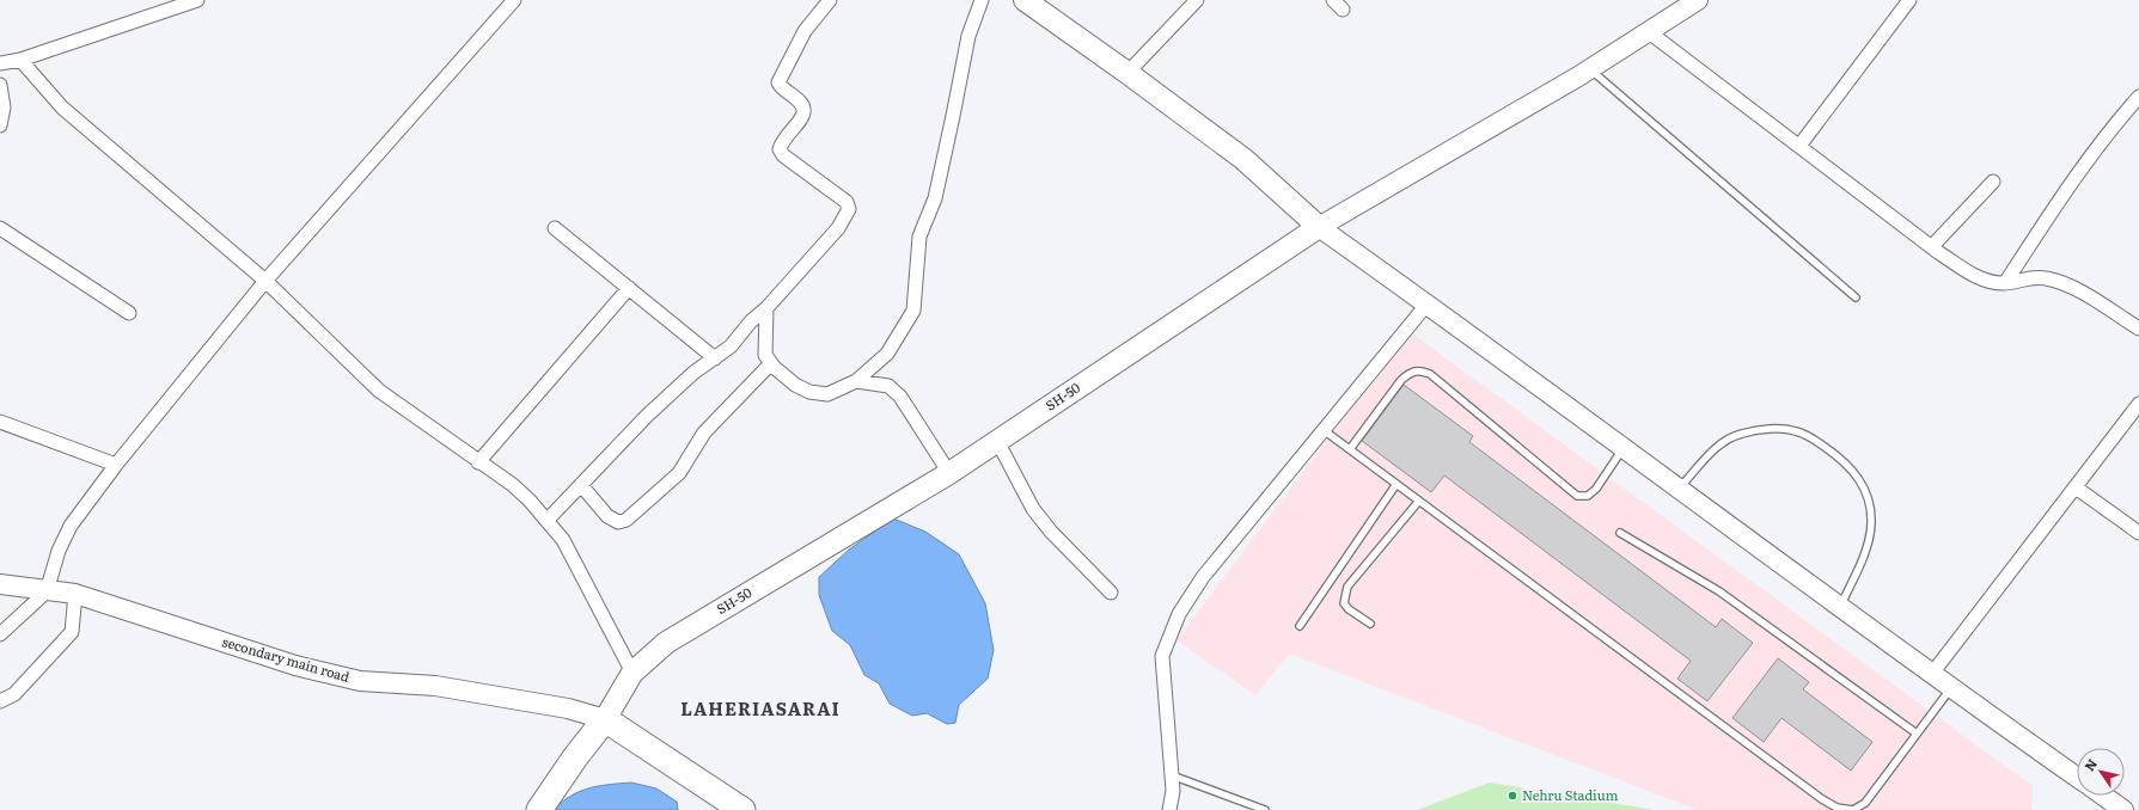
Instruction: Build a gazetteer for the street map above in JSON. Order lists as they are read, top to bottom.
{
  "streets": {
    "highway": ["SH-50"],
    "main road": ["secondary main road"]
  },
  "crossings": [
    ["SH-50", "secondary main road"]
  ],
  "districts": ["LAHERIASARAI"],
  "places": ["Nehru Stadium"],
  "north": "top left"
}
